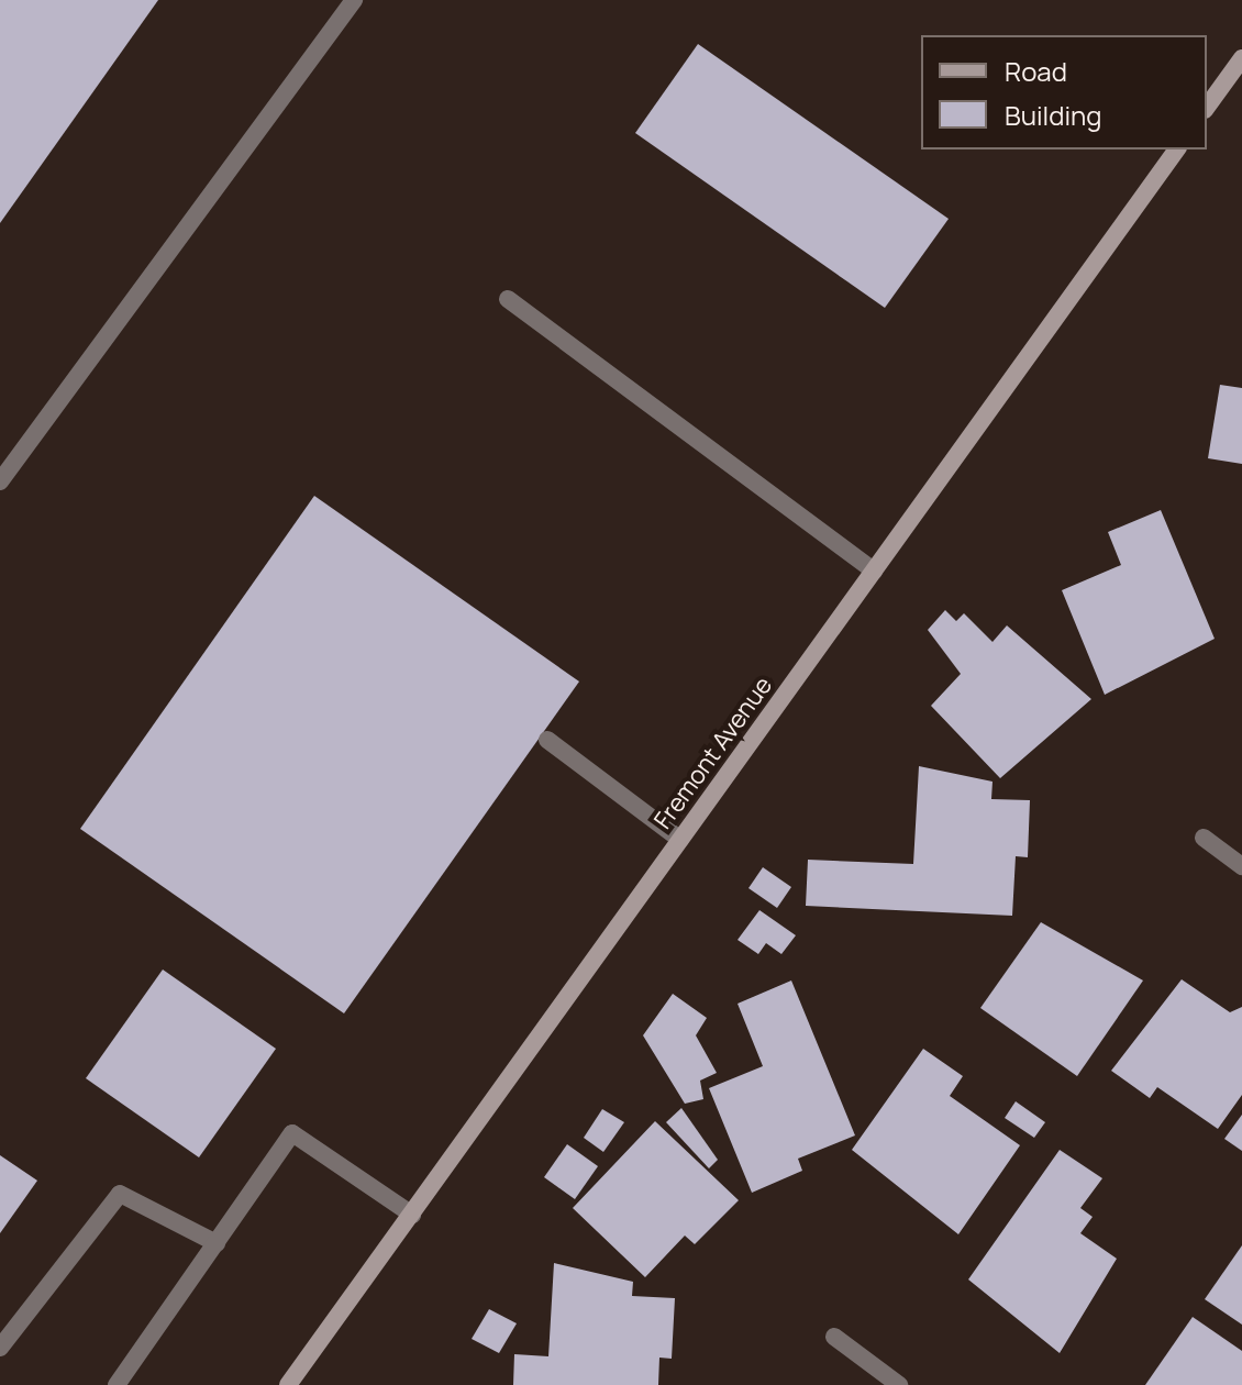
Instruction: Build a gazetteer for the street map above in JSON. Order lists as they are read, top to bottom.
{
  "streets": {
    "street": ["Fremont Avenue"]
  },
  "legend": ["Road", "Building"]
}
